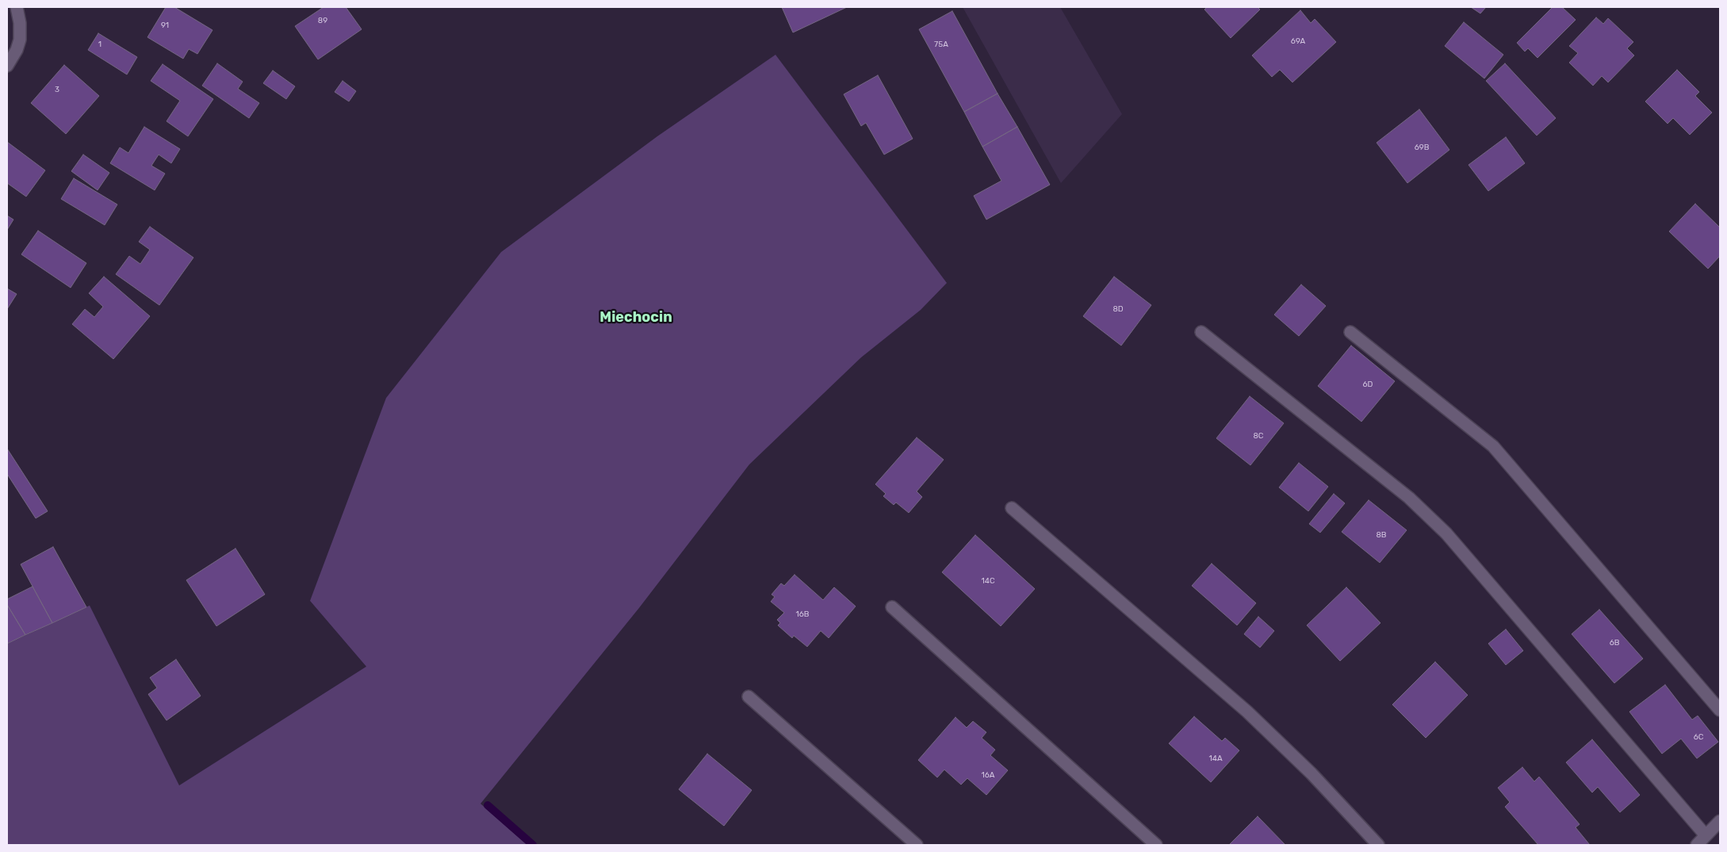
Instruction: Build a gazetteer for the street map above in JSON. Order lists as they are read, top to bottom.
{
  "districts": ["Miechocin"],
  "house_numbers": [
    "89",
    "91",
    "69A",
    "1",
    "75A",
    "3",
    "69B",
    "8D",
    "6D",
    "8C",
    "8B",
    "14C",
    "16B",
    "6B",
    "6C",
    "14A",
    "16A"
  ]
}
